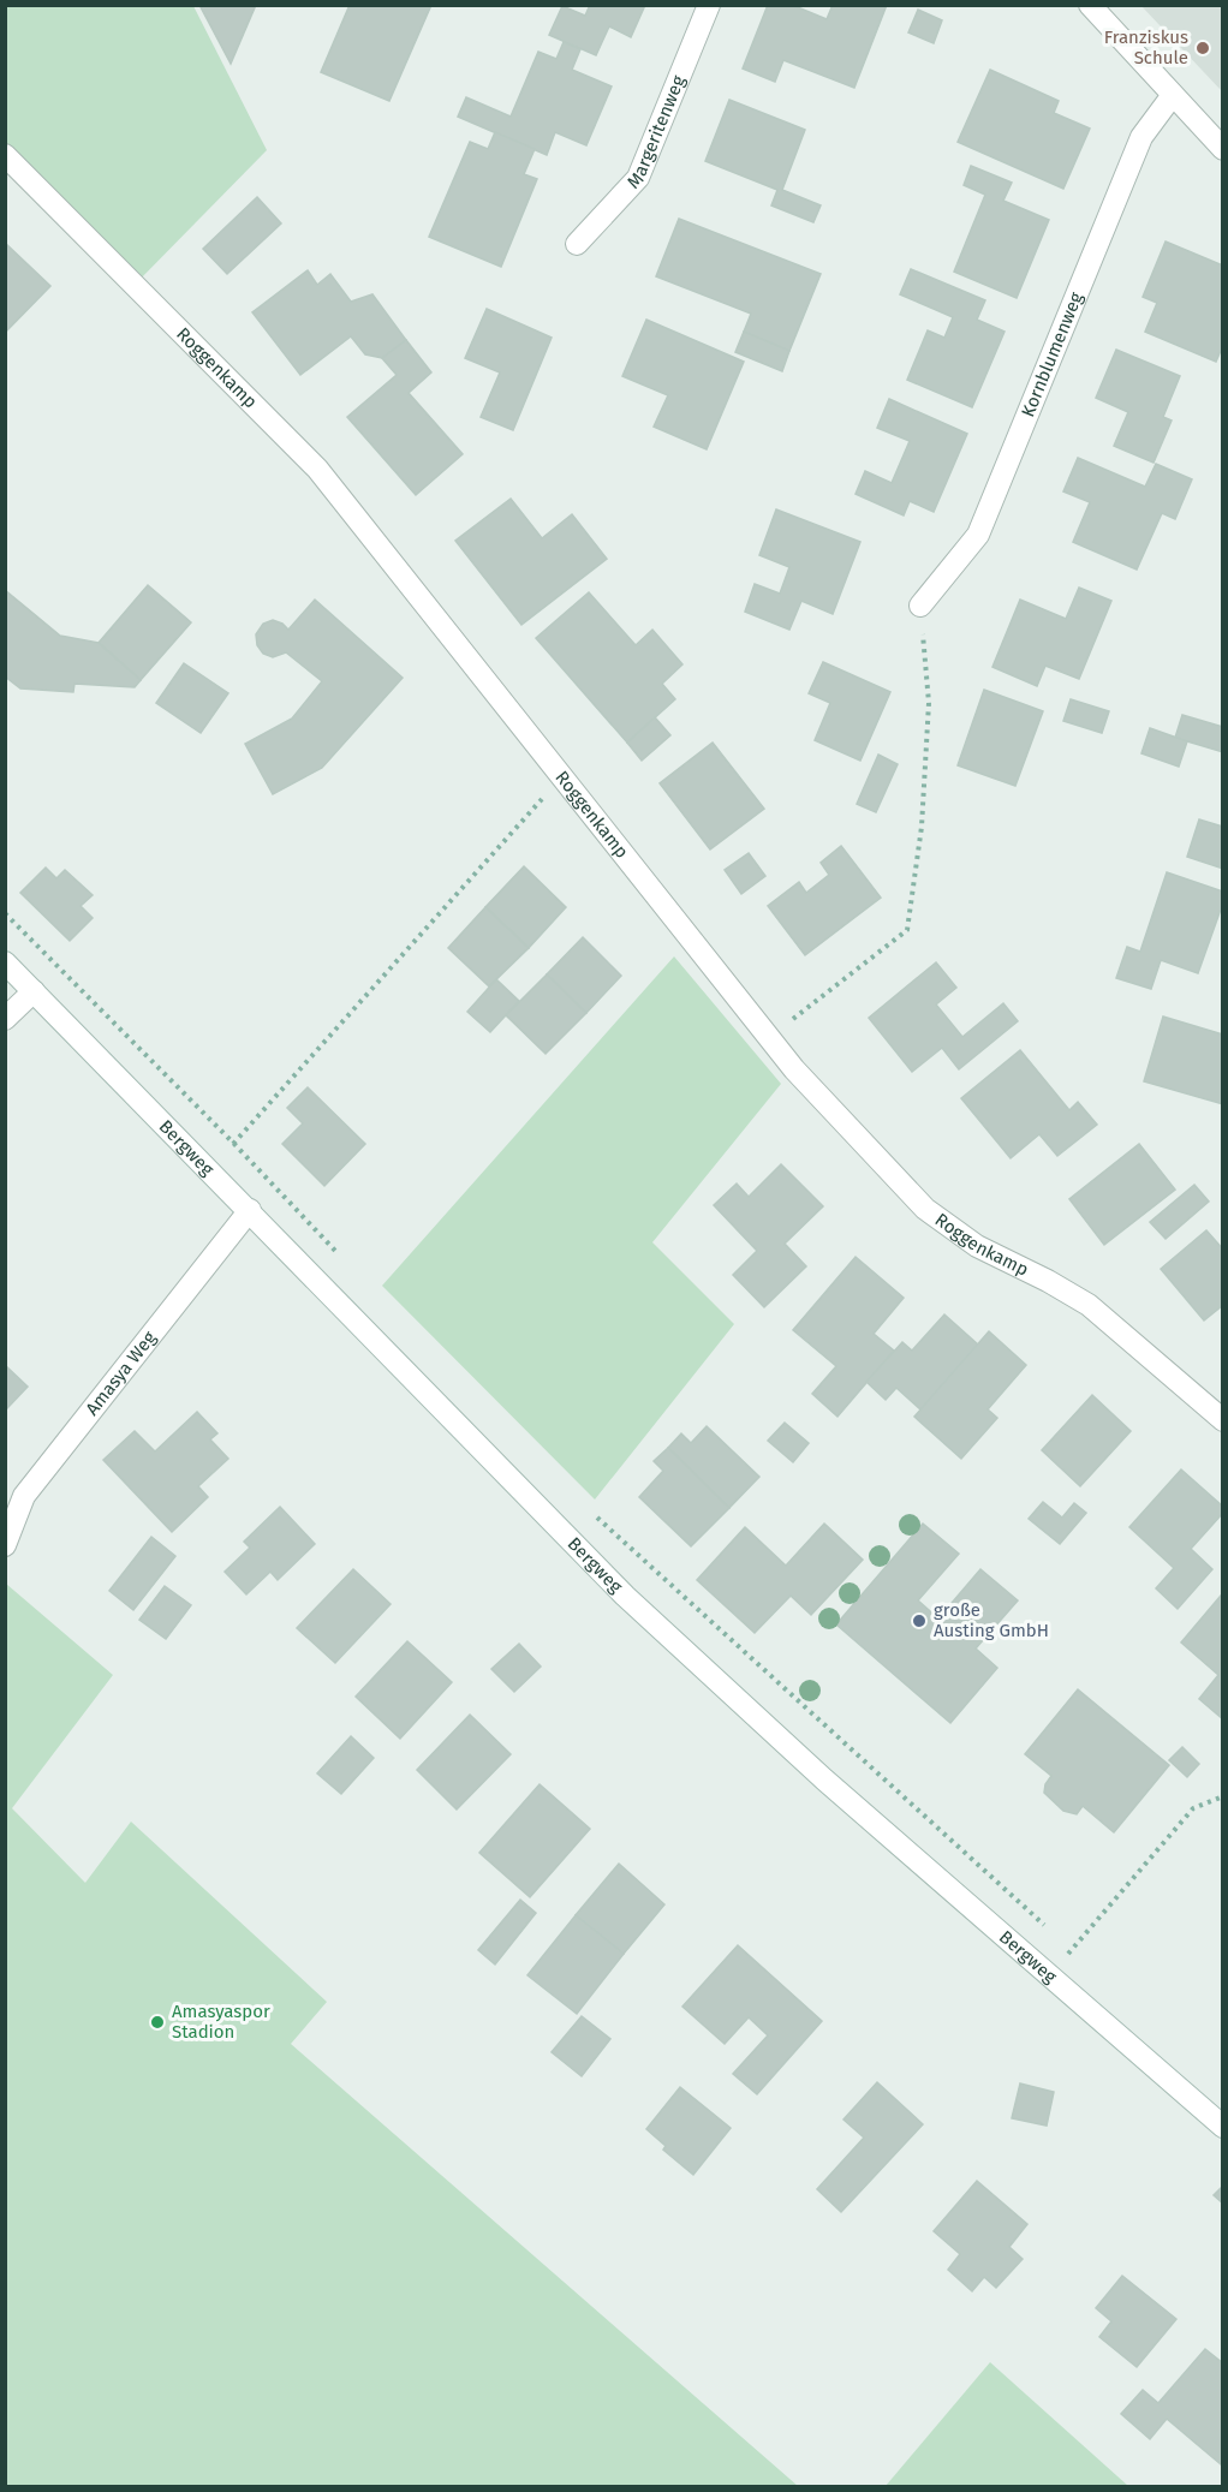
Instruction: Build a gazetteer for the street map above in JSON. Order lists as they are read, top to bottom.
{
  "streets": {
    "street": [
      "Margeritenweg",
      "Kornblumenweg",
      "Roggenkamp",
      "Bergweg",
      "Amasya Weg"
    ]
  },
  "crossings": [
    ["Bergweg", "Amasya Weg"]
  ],
  "places": ["Franziskus Schule", "große Austing GmbH", "Amasyaspor Stadion"]
}
